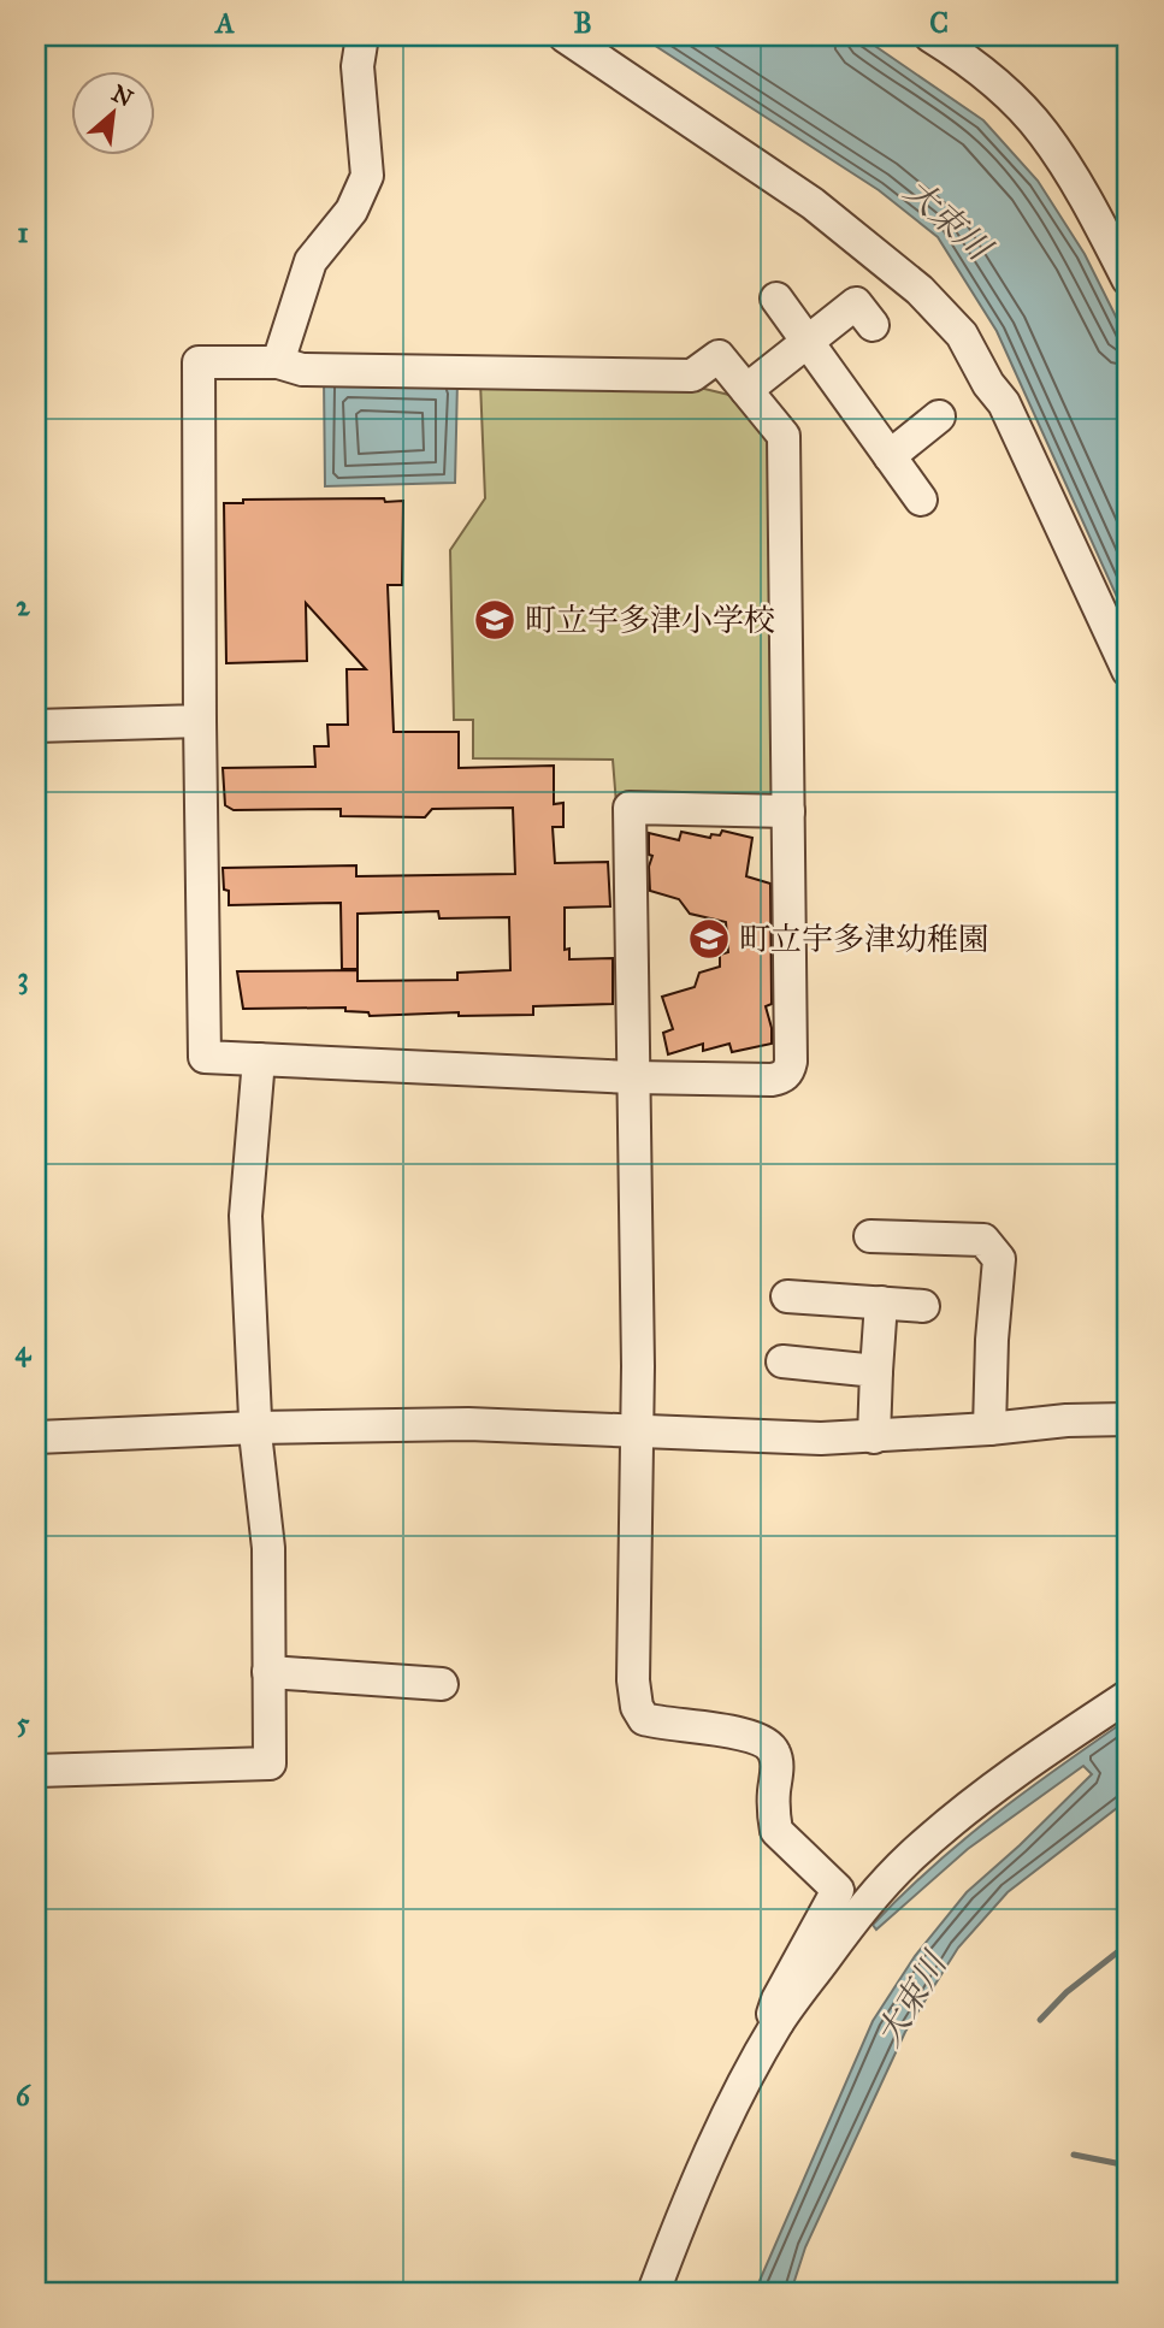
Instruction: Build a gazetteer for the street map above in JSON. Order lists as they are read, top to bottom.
{
  "water": ["大束川"],
  "places": {
    "school or university": ["町立宇多津小学校", "町立宇多津幼稚園"]
  },
  "north": "top right",
  "grid": {
    "columns": ["A", "B", "C"],
    "rows": [
      "1",
      "2",
      "3",
      "4",
      "5",
      "6"
    ]
  }
}
